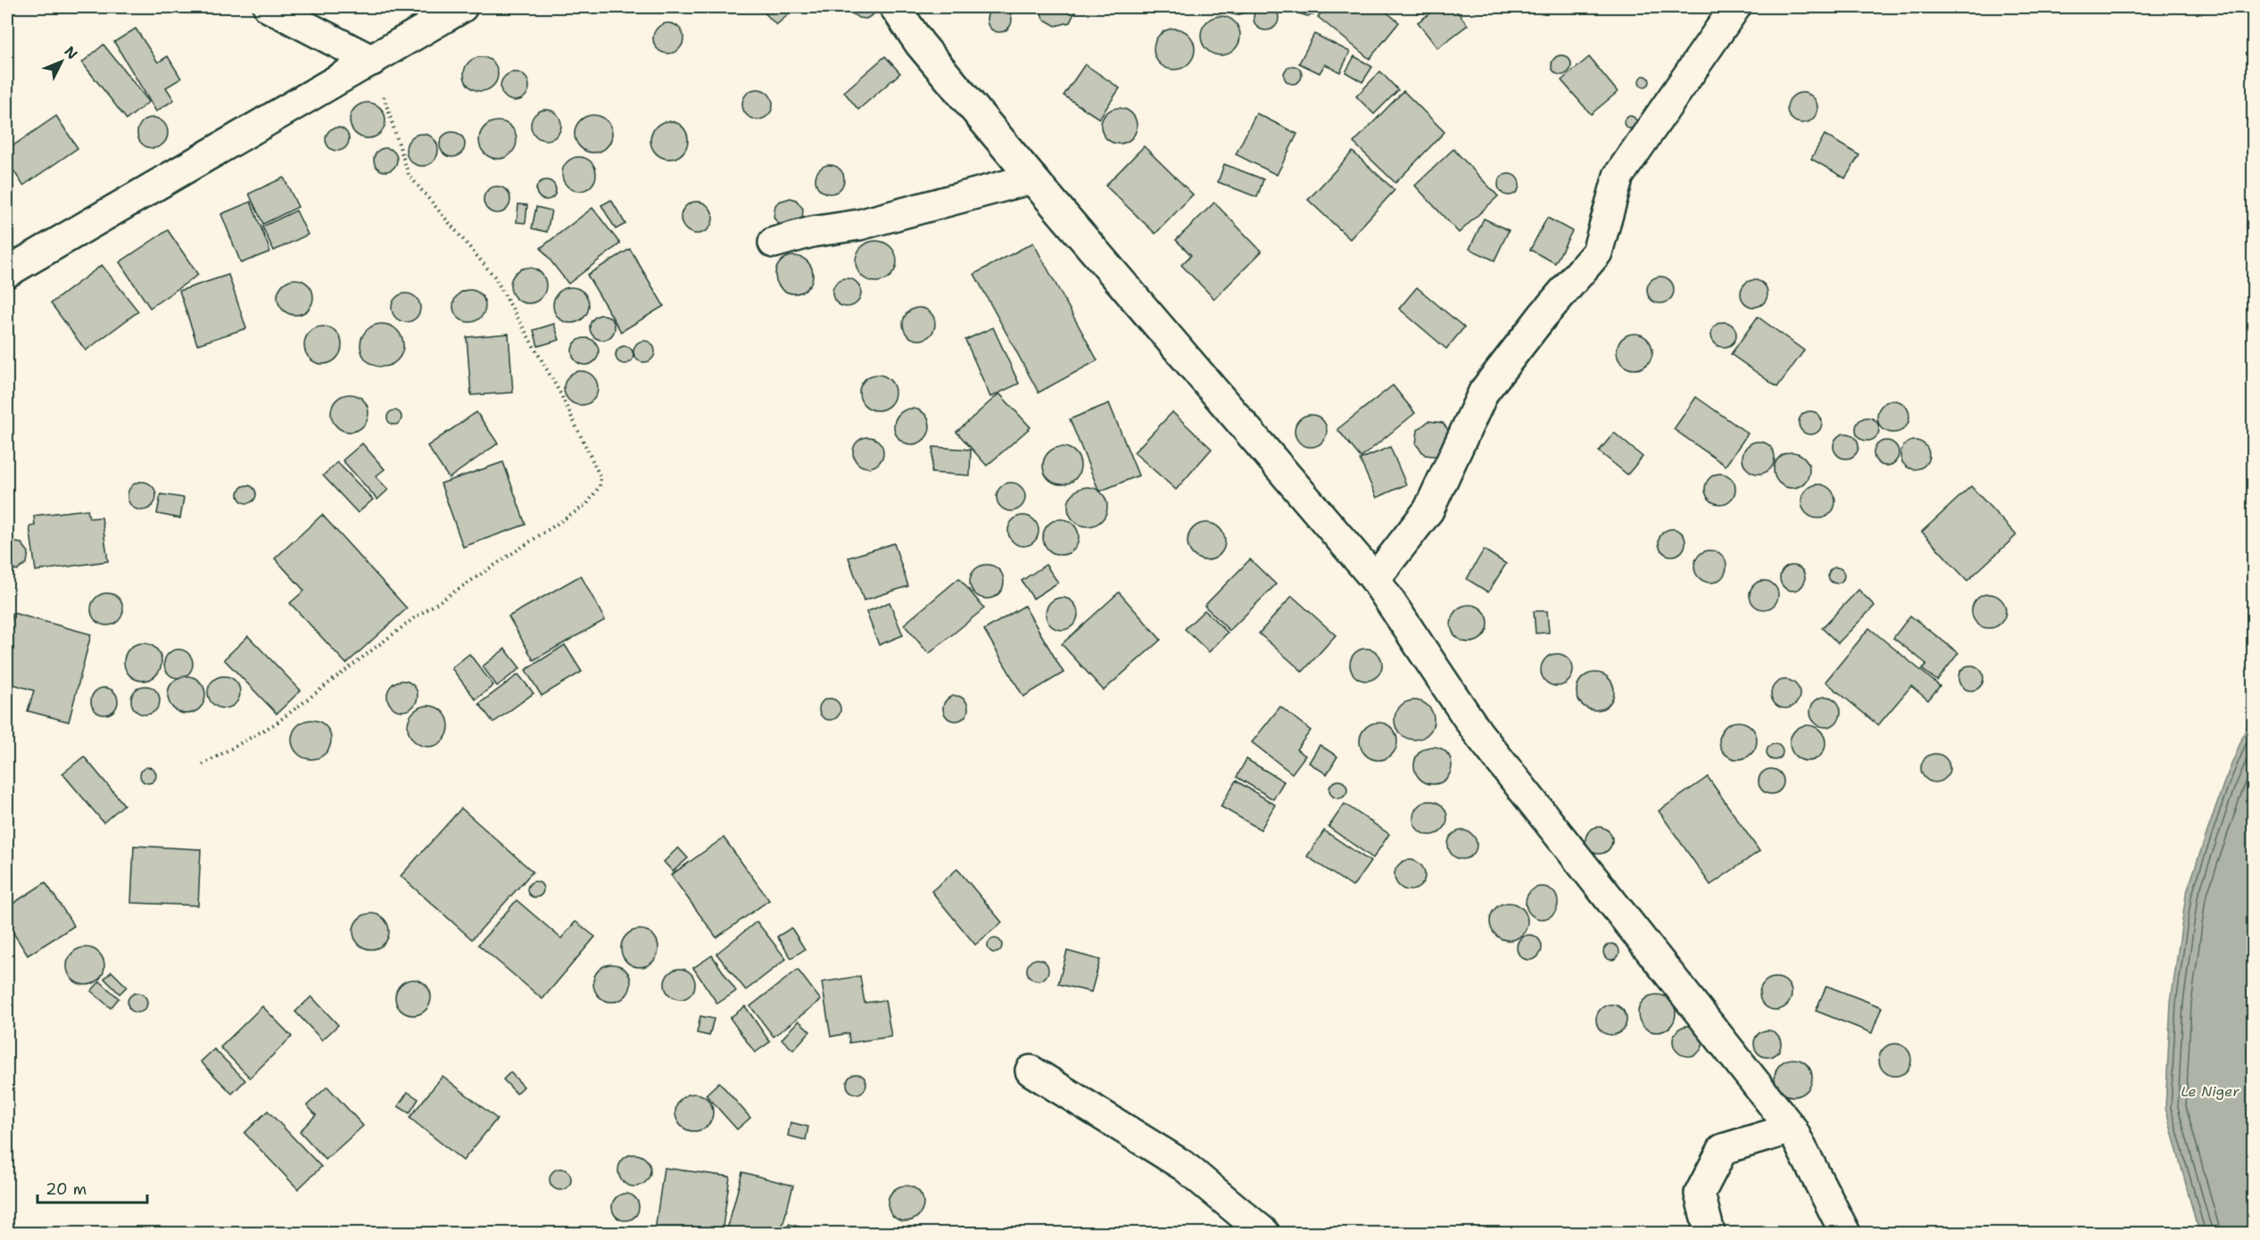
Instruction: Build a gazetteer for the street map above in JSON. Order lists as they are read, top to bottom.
{
  "water": ["Le Niger"],
  "scale_bar": "20 m",
  "north": "top right"
}
